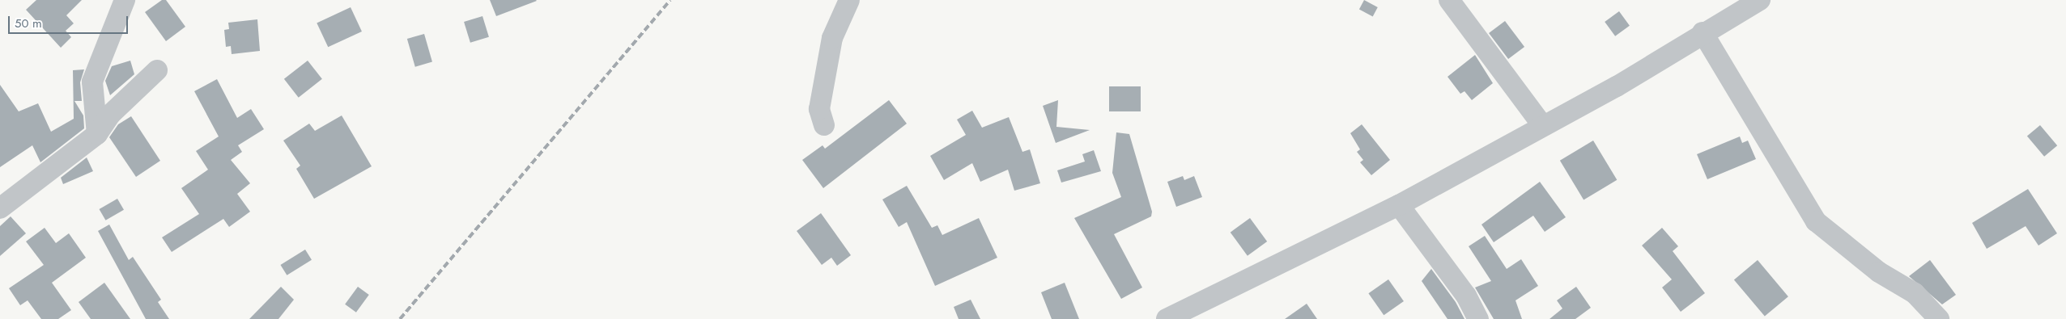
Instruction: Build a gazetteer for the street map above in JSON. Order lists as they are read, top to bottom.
{
  "scale_bar": "50 m"
}
